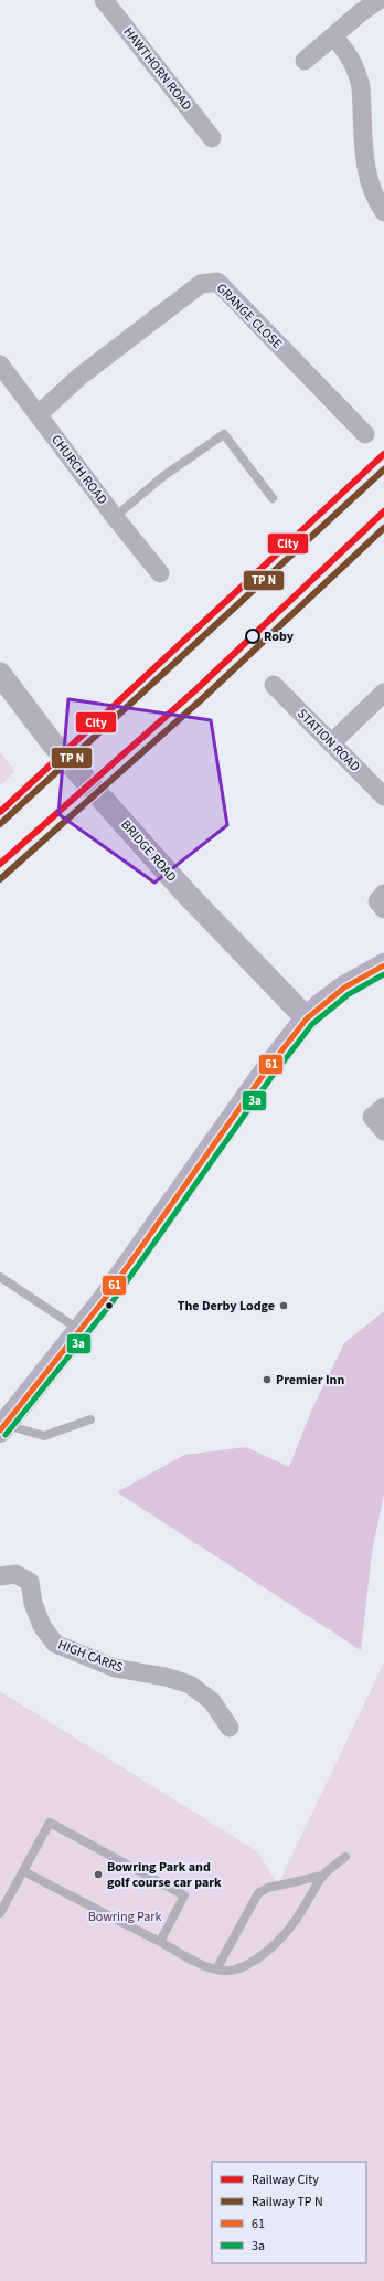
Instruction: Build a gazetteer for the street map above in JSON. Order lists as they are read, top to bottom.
{
  "streets": {
    "street": [
      "HAWTHORN ROAD",
      "GRANGE CLOSE",
      "CHURCH ROAD",
      "STATION ROAD",
      "BRIDGE ROAD",
      "HIGH CARRS"
    ]
  },
  "crossings": [
    ["GRANGE CLOSE", "CHURCH ROAD"]
  ],
  "parks": ["Bowring Park"],
  "places": [
    "Roby",
    "The Derby Lodge",
    "Premier Inn",
    "Bowring Park and golf course car park"
  ],
  "lines": ["rail line City", "transit line 61", "transit line 3a"],
  "legend": [
    "Railway City",
    "Railway TP N",
    "61",
    "3a"
  ]
}
